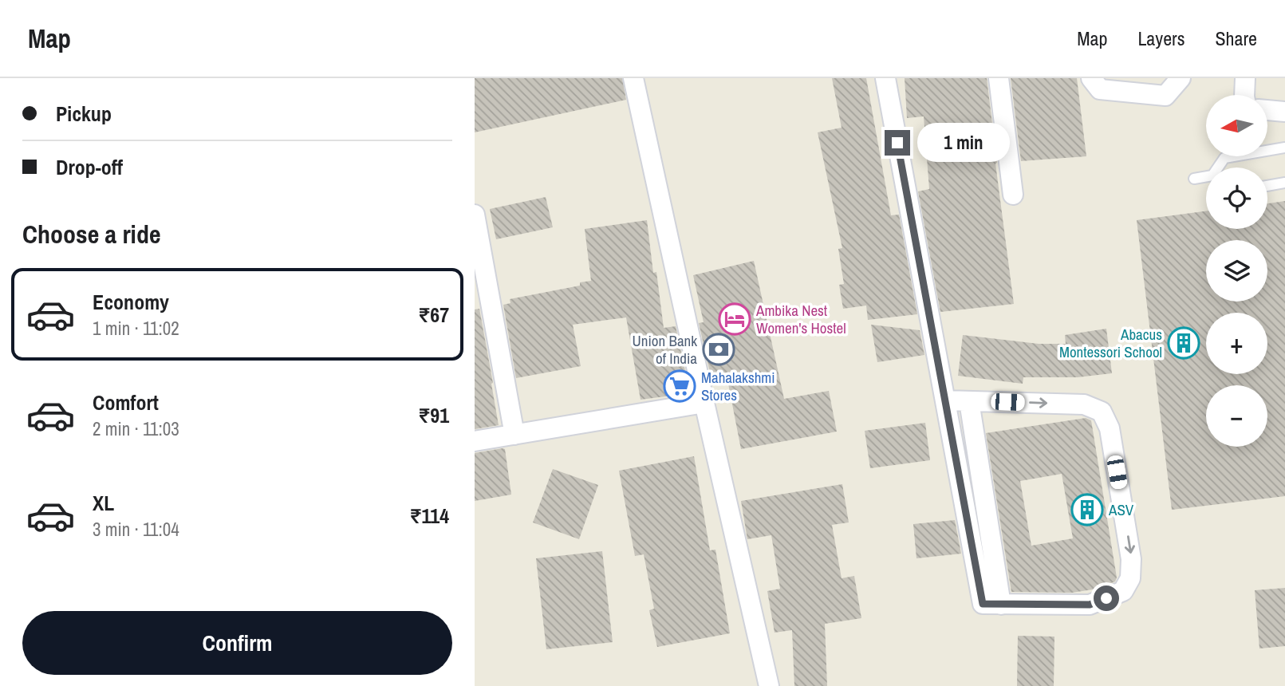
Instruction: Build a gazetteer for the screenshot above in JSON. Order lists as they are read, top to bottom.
{
  "places": {
    "hotel": ["Ambika Nest Women's Hostel"],
    "building": ["Abacus Montessori School", "ASV"],
    "bank": ["Union Bank of India"],
    "supermarket": ["Mahalakshmi Stores"]
  },
  "north": "left",
  "page": {
    "header": "Map",
    "nav": ["Map", "Layers", "Share"],
    "banner": ["Pickup", "Drop-off"],
    "map_buttons": ["+", "−"],
    "bubble": "1 min",
    "heading": "Choose a ride",
    "list": [
      {
        "name": "Economy",
        "note": "1 min · 11:02",
        "value": "₹67"
      },
      {
        "name": "Comfort",
        "note": "2 min · 11:03",
        "value": "₹91"
      },
      {
        "name": "XL",
        "note": "3 min · 11:04",
        "value": "₹114"
      }
    ],
    "buttons": "Confirm"
  }
}
